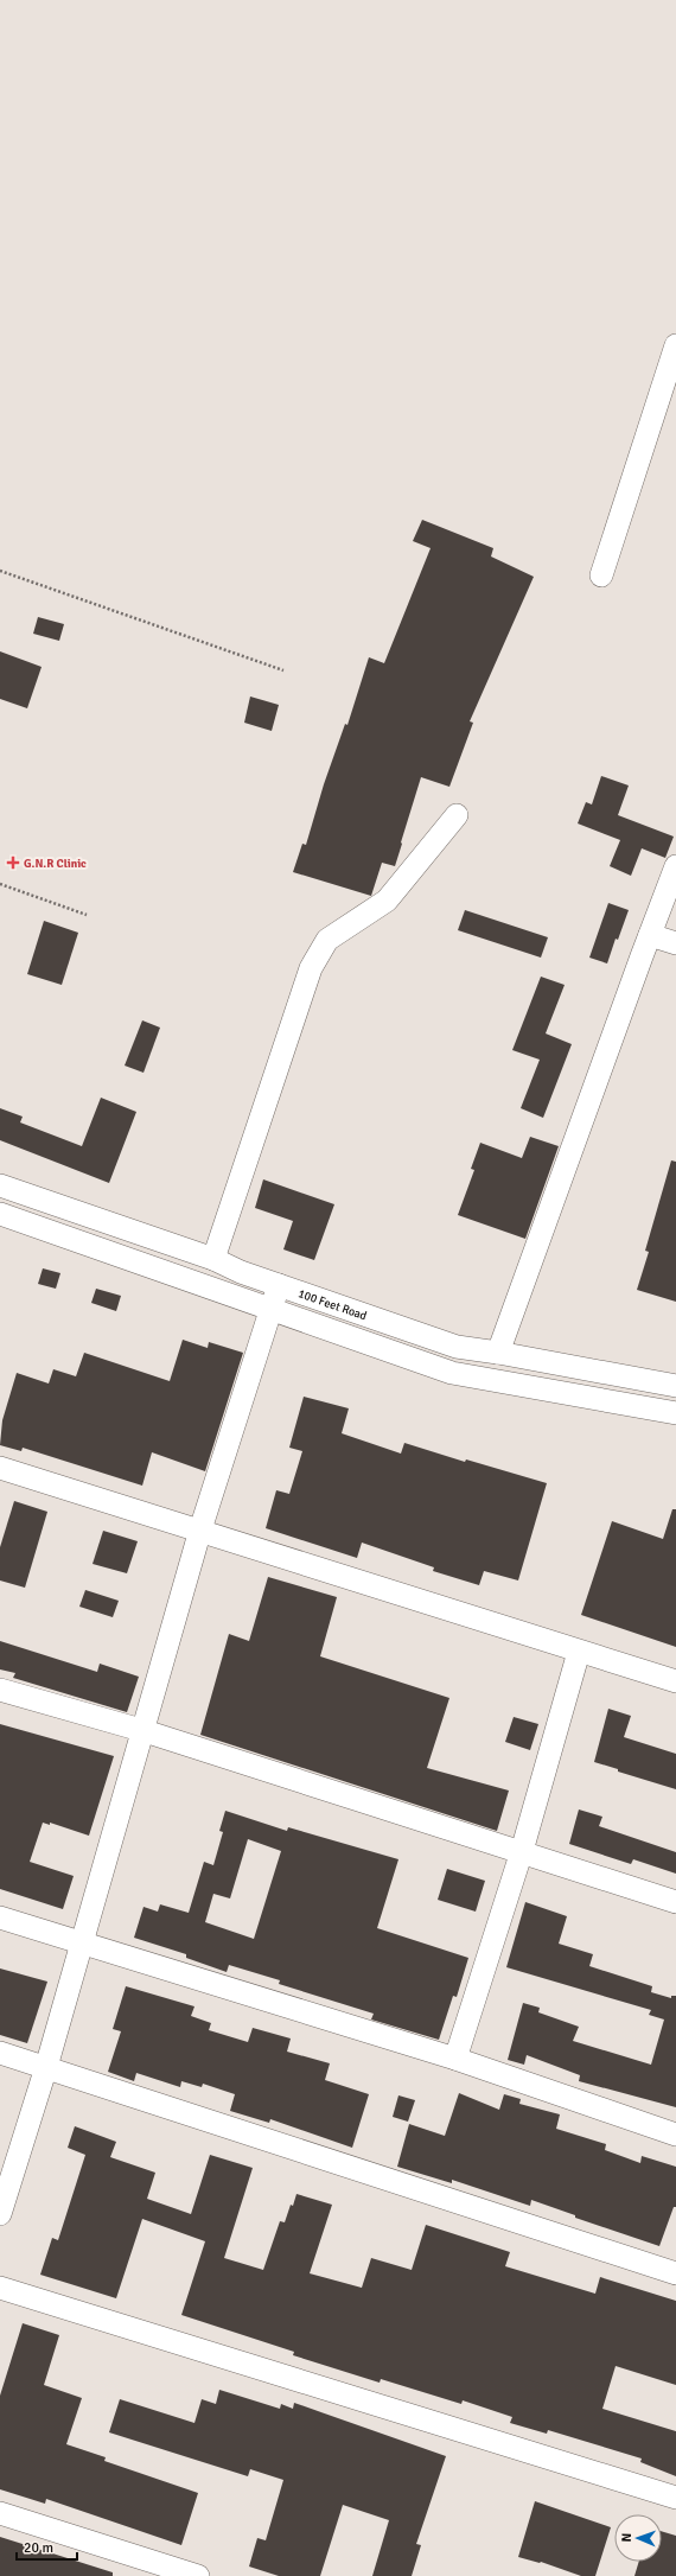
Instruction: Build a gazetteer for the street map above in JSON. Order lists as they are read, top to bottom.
{
  "streets": {
    "street": ["100 Feet Road"]
  },
  "places": {
    "health": ["G.N.R Clinic"]
  },
  "scale_bar": "20 m",
  "north": "left"
}
